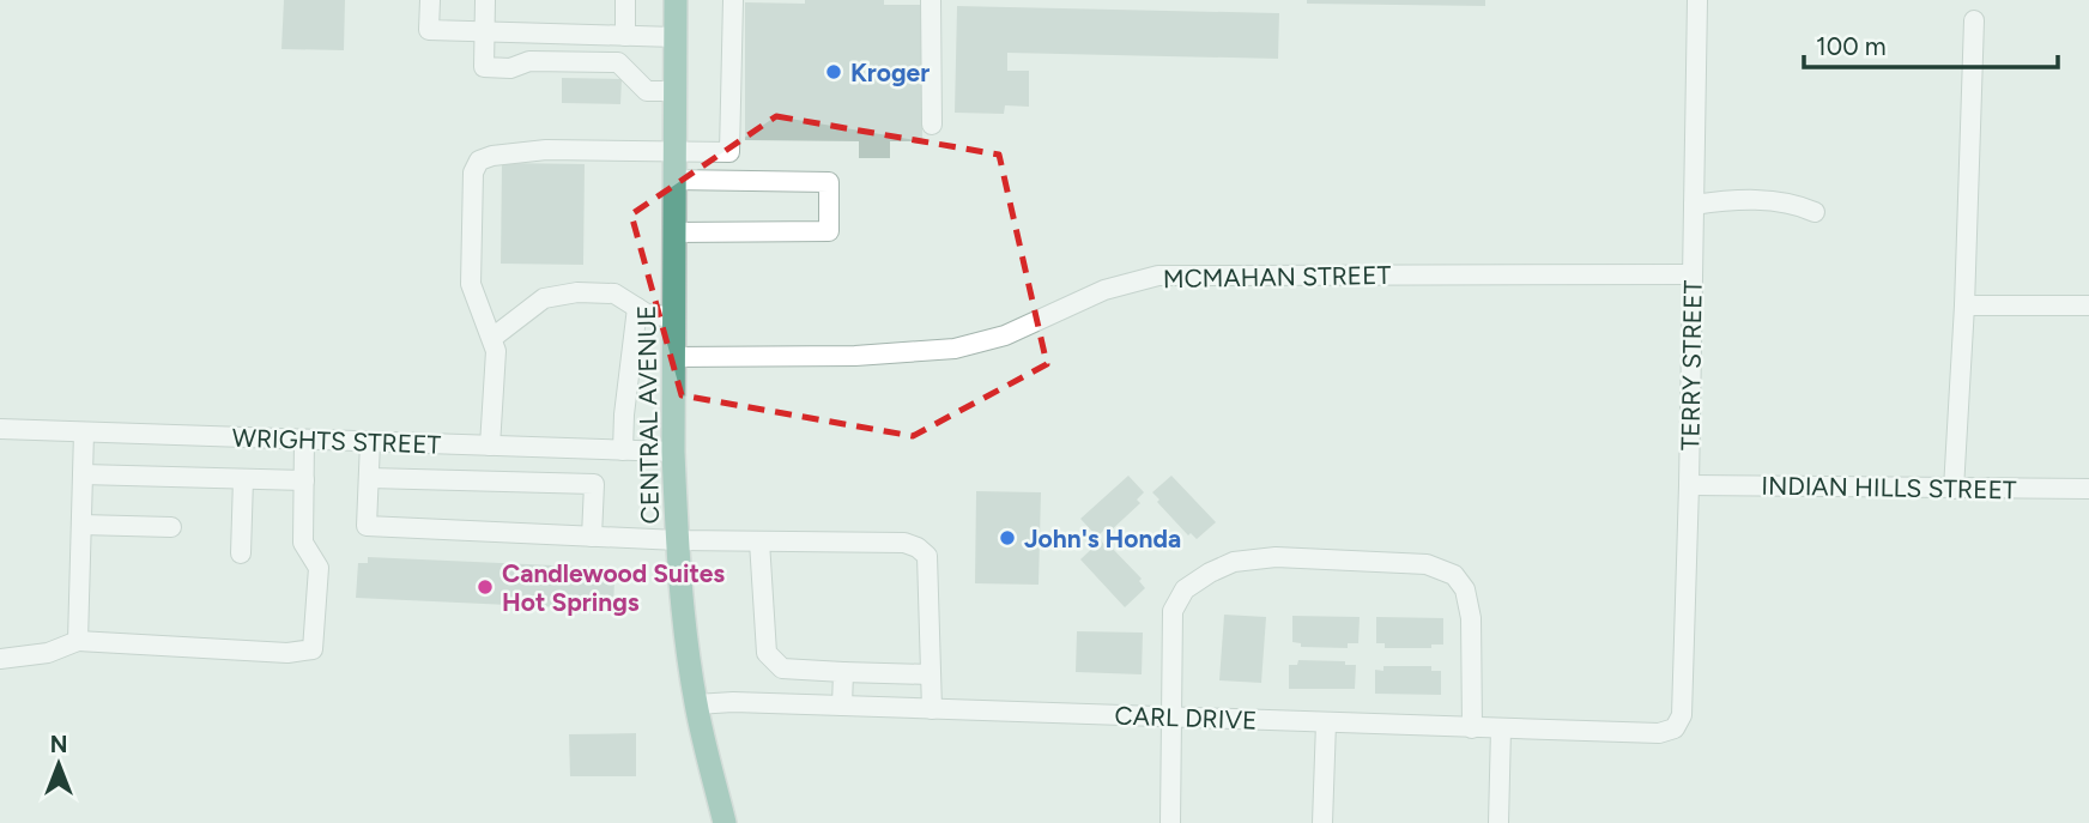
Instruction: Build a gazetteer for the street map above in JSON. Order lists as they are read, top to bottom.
{
  "streets": {
    "main road": ["CENTRAL AVENUE"],
    "street": [
      "MCMAHAN STREET",
      "TERRY STREET",
      "WRIGHTS STREET",
      "INDIAN HILLS STREET",
      "CARL DRIVE"
    ]
  },
  "crossings": [
    ["MCMAHAN STREET", "TERRY STREET"],
    ["MCMAHAN STREET", "CENTRAL AVENUE"],
    ["TERRY STREET", "INDIAN HILLS STREET"],
    ["TERRY STREET", "CARL DRIVE"],
    ["CENTRAL AVENUE", "WRIGHTS STREET"],
    ["CENTRAL AVENUE", "CARL DRIVE"]
  ],
  "places": ["Kroger", "John's Honda", "Candlewood Suites Hot Springs"],
  "scale_bar": "100 m",
  "north": "top"
}
